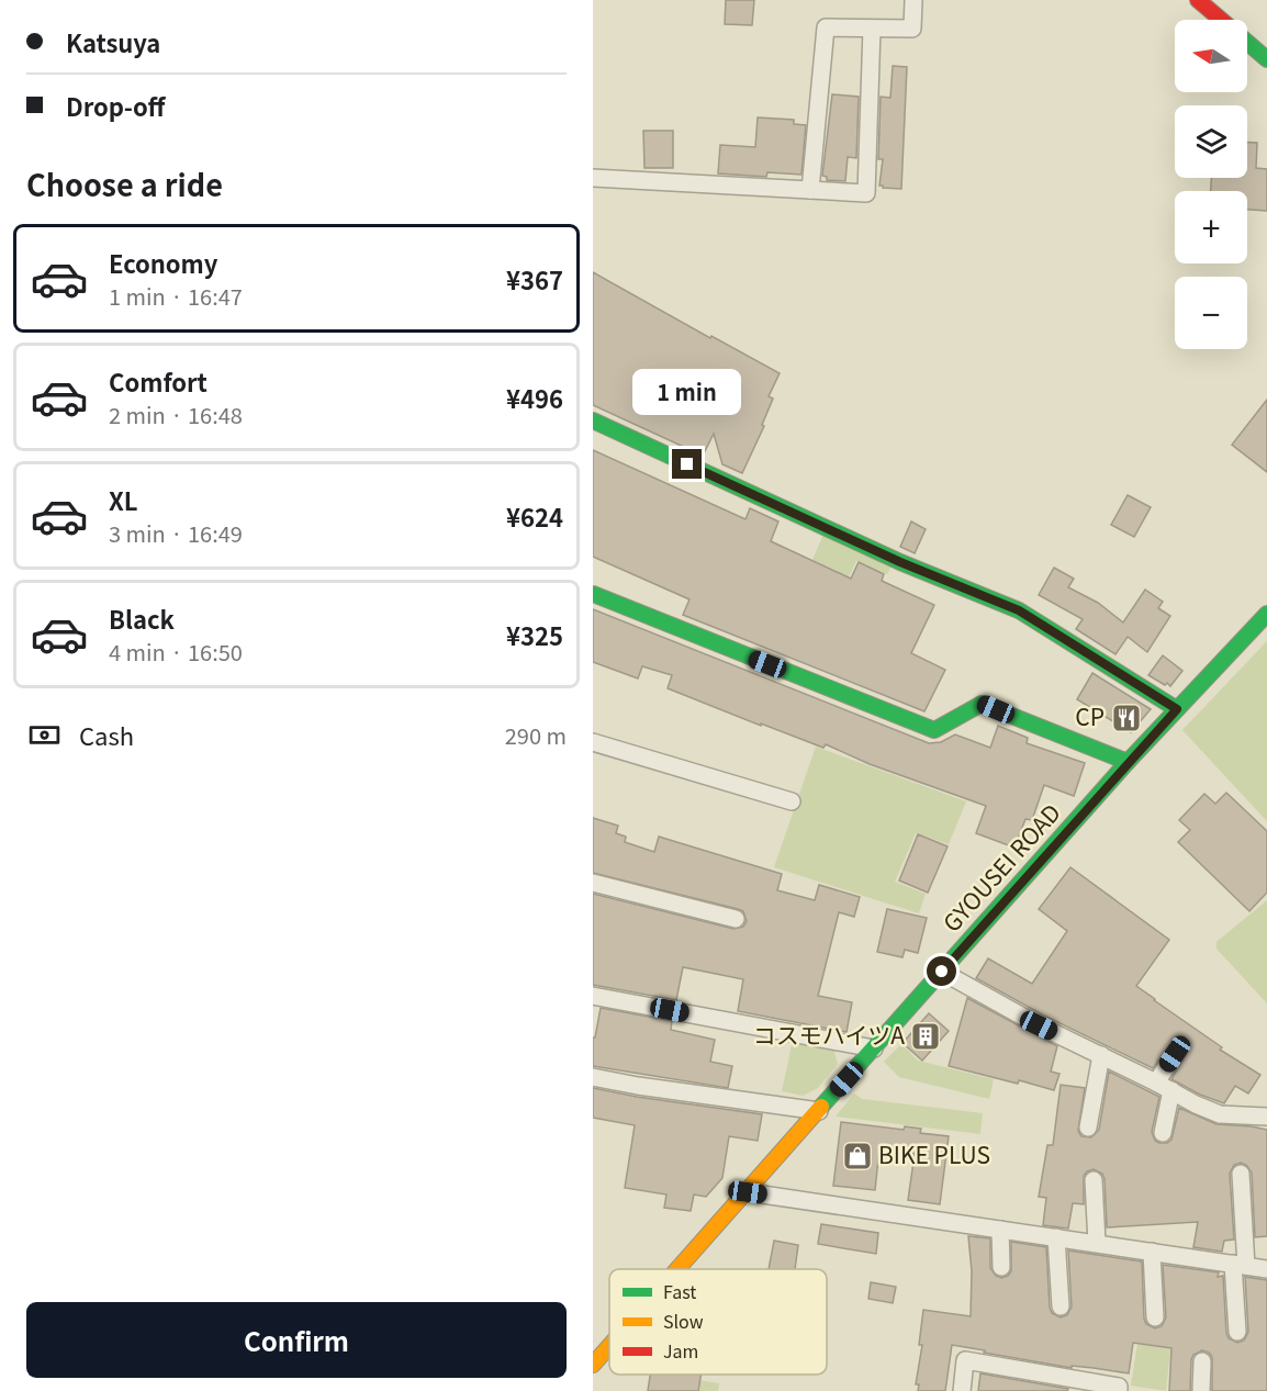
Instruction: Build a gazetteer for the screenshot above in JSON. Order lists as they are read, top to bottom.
{
  "streets": {
    "main road": ["GYOUSEI ROAD"]
  },
  "places": {
    "restaurant": ["CP"],
    "building": ["コスモハイツA"],
    "shop": ["BIKE PLUS"]
  },
  "legend": ["Fast", "Slow", "Jam"],
  "north": "left",
  "page": {
    "banner": ["Katsuya", "Drop-off"],
    "map_buttons": ["+", "−"],
    "heading": "Choose a ride",
    "list": [
      {
        "name": "Economy",
        "note": "1 min · 16:47",
        "value": "¥367"
      },
      {
        "name": "Comfort",
        "note": "2 min · 16:48",
        "value": "¥496"
      },
      {
        "name": "XL",
        "note": "3 min · 16:49",
        "value": "¥624"
      },
      {
        "name": "Black",
        "note": "4 min · 16:50",
        "value": "¥325"
      }
    ],
    "bubble": "1 min",
    "pay": ["Cash", "290 m"],
    "buttons": "Confirm"
  }
}
